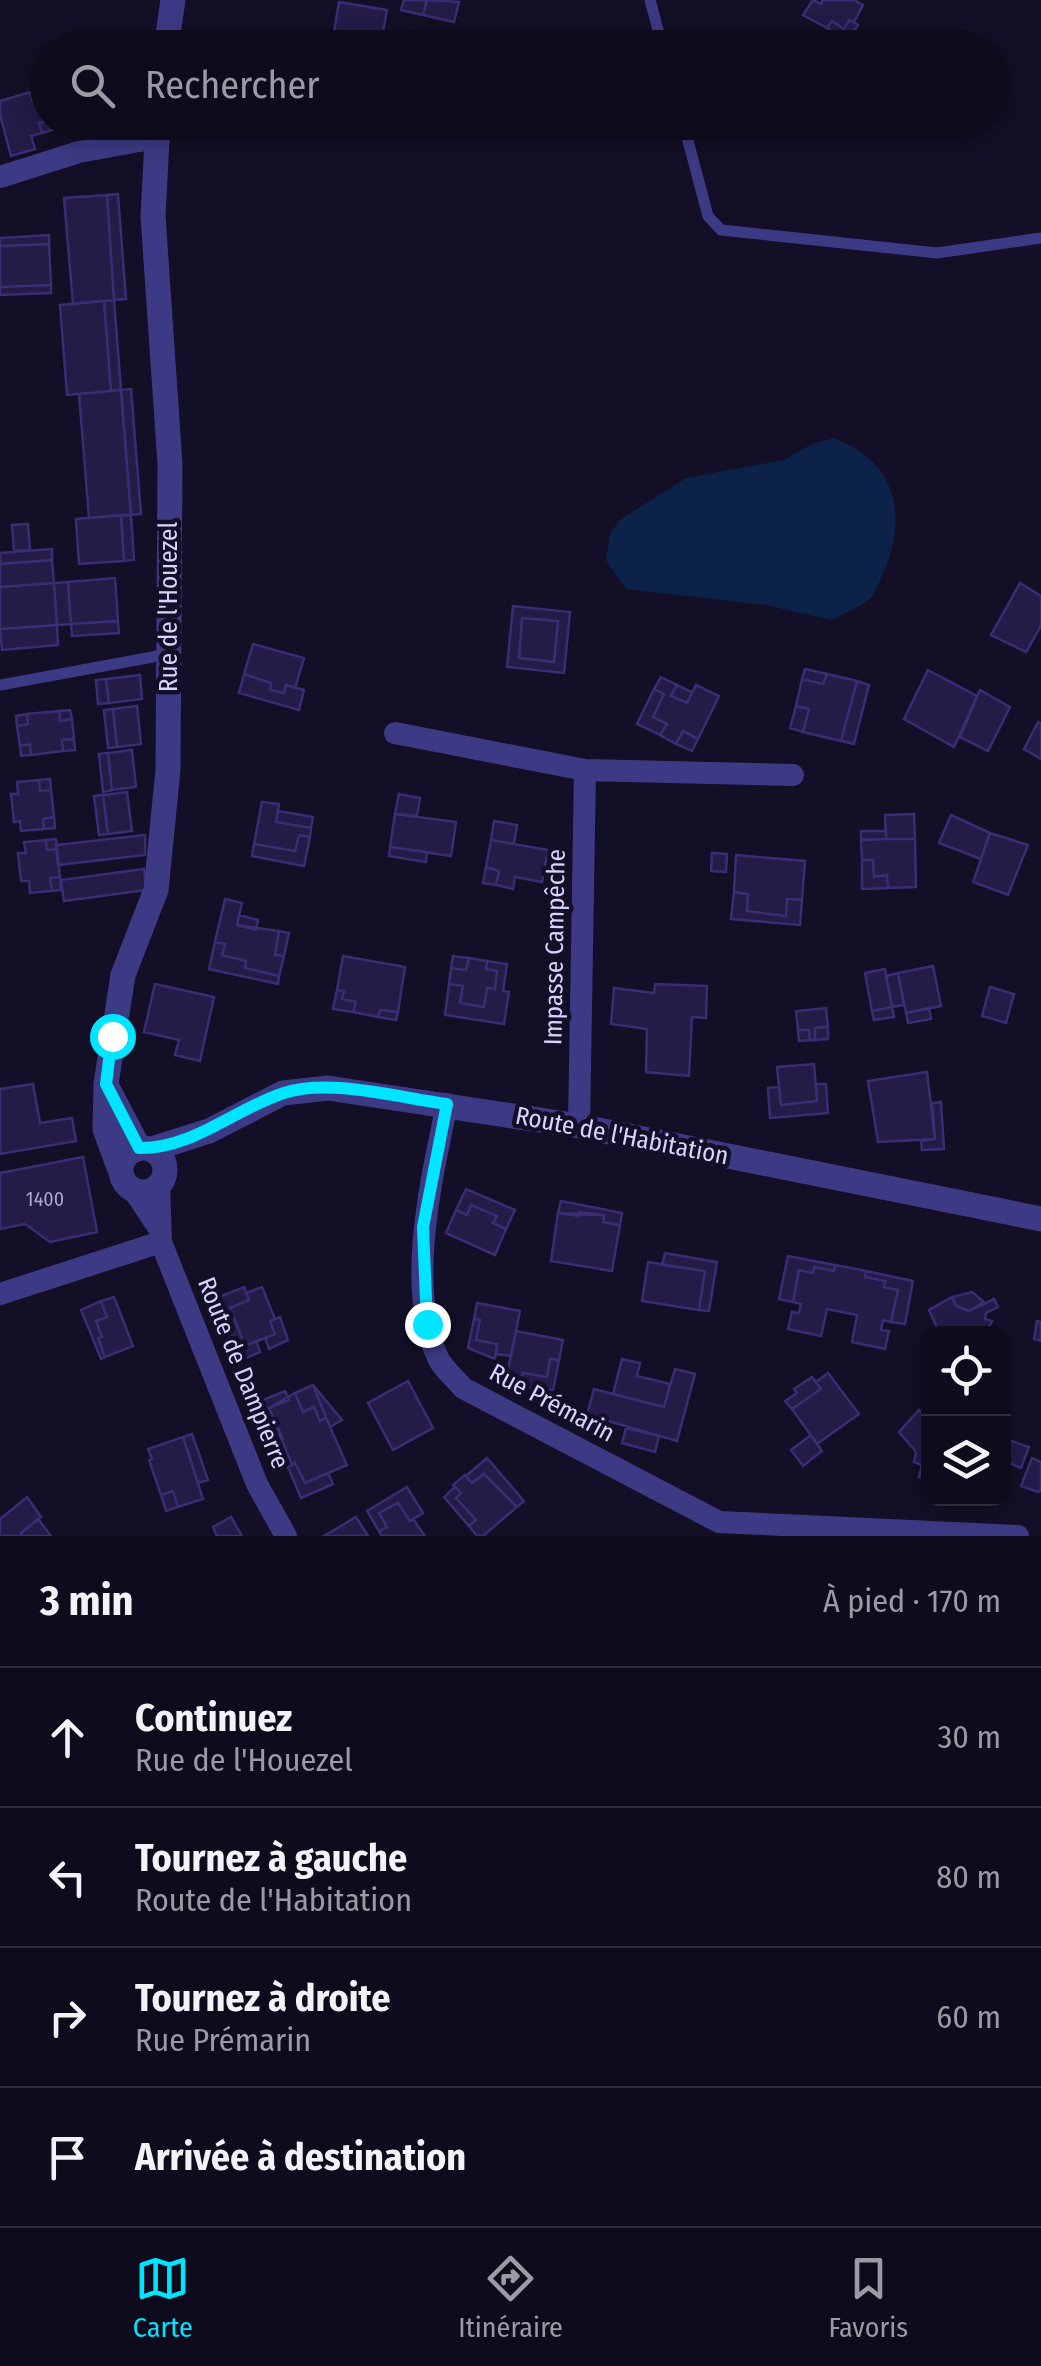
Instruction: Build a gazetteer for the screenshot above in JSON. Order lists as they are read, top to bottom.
{
  "streets": {
    "street": [
      "Rue de l'Houezel",
      "Impasse Campêche",
      "Route de l'Habitation",
      "Route de Dampierre",
      "Rue Prémarin"
    ]
  },
  "crossings": [
    ["Rue de l'Houezel", "Route de l'Habitation"],
    ["Rue de l'Houezel", "Route de Dampierre"],
    ["Impasse Campêche", "Route de l'Habitation"],
    ["Route de l'Habitation", "Route de Dampierre"],
    ["Route de l'Habitation", "Rue Prémarin"]
  ],
  "house_numbers": ["1400"],
  "page": {
    "search": "Rechercher",
    "heading": ["3 min", "À pied · 170 m"],
    "list": [
      ["Continuez", "Rue de l'Houezel", "30 m"],
      ["Tournez à gauche", "Route de l'Habitation", "80 m"],
      ["Tournez à droite", "Rue Prémarin", "60 m"],
      "Arrivée à destination"
    ],
    "nav": ["Carte", "Itinéraire", "Favoris"]
  }
}
